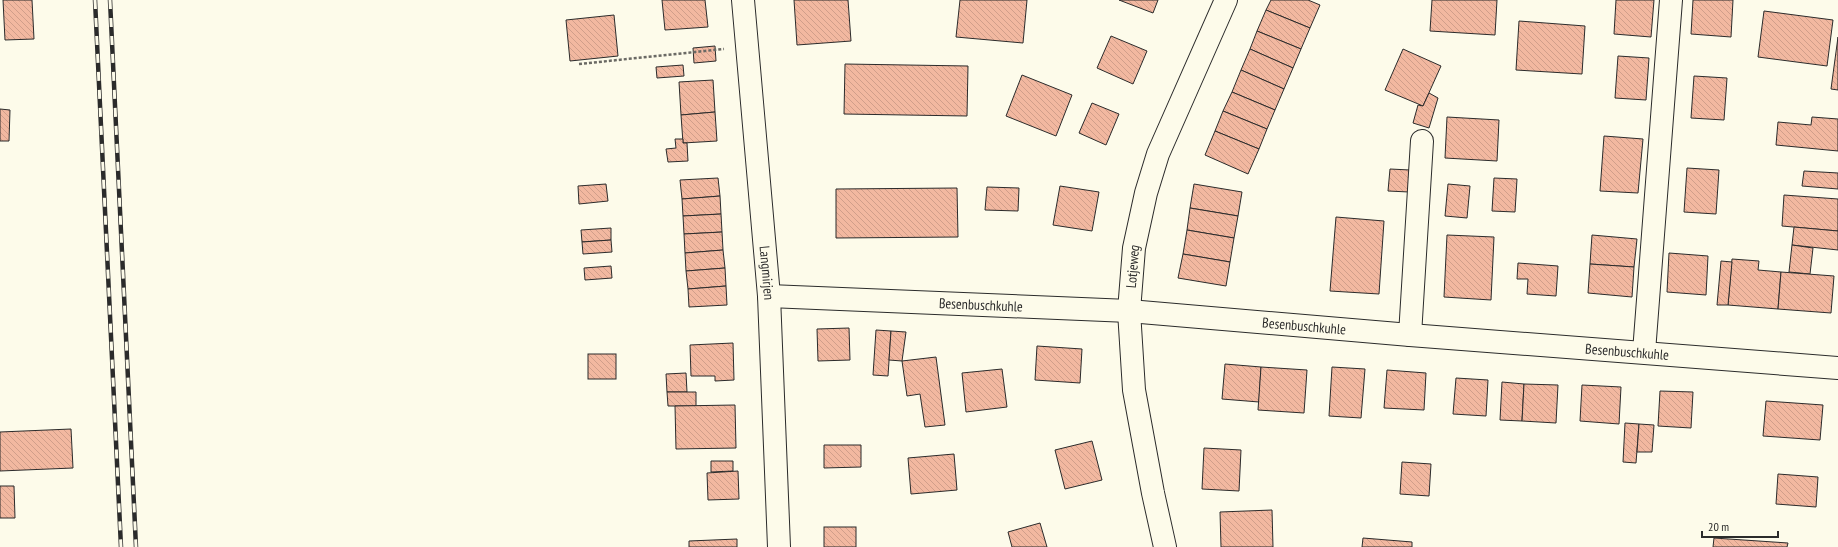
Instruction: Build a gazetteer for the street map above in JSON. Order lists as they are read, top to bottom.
{
  "streets": {
    "street": ["Lotjeweg", "Langmirjen", "Besenbuschkuhle"]
  },
  "crossings": [
    ["Lotjeweg", "Besenbuschkuhle"],
    ["Langmirjen", "Besenbuschkuhle"]
  ],
  "scale_bar": "20 m"
}
